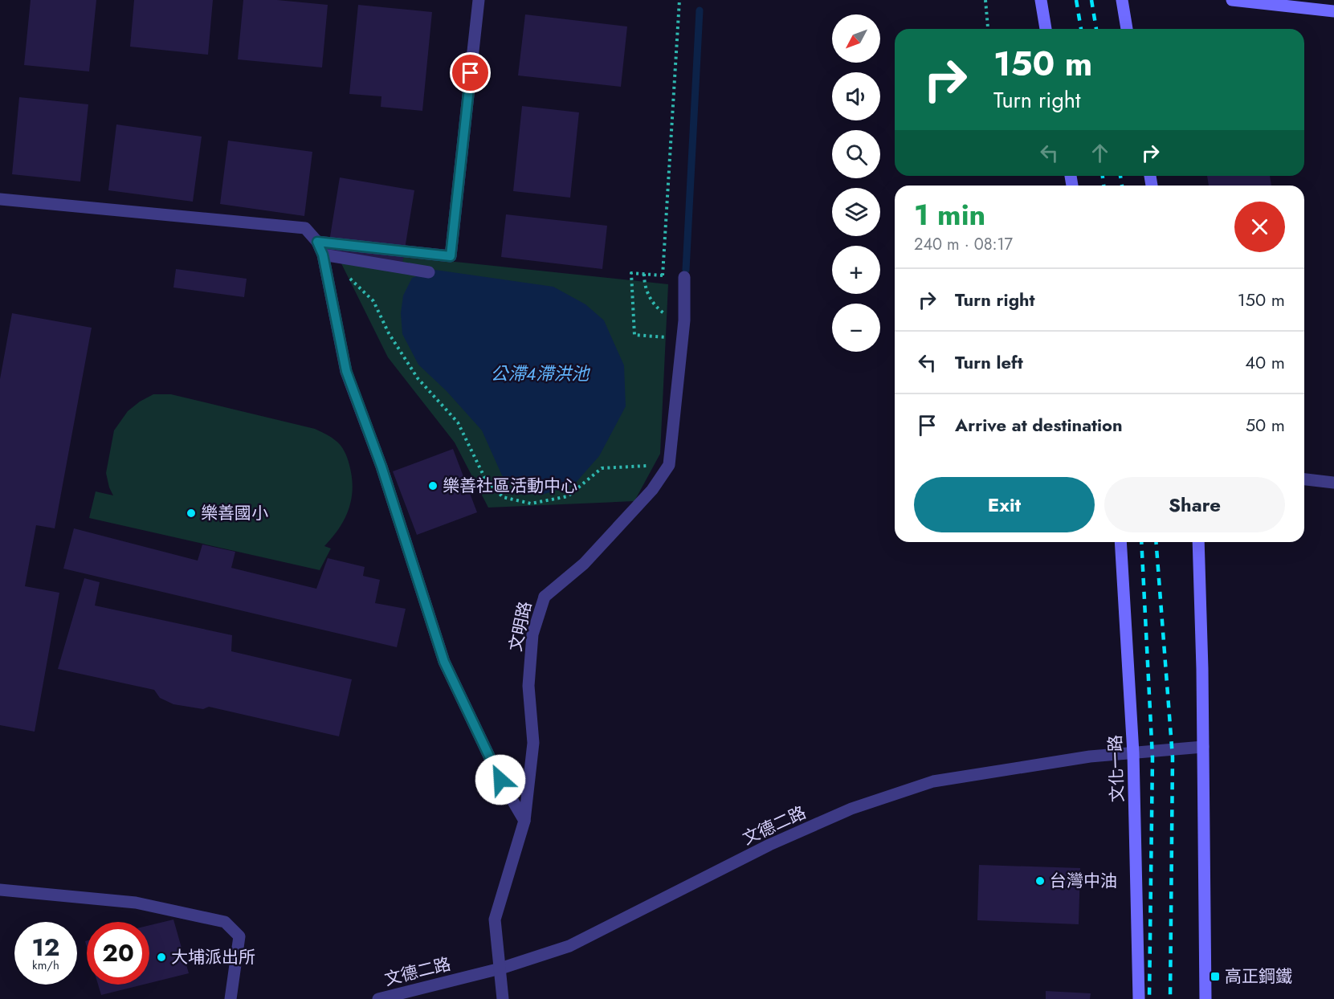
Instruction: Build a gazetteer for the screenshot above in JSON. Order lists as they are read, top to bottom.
{
  "streets": {
    "street": ["文明路", "文化一路", "文德二路"]
  },
  "crossings": [
    ["文明路", "文德二路"],
    ["文化一路", "文德二路"]
  ],
  "water": ["公滯4滯洪池"],
  "places": {
    "other": [
      "樂善社區活動中心",
      "樂善國小",
      "台灣中油",
      "大埔派出所"
    ],
    "transit": ["高正鋼鐵"]
  },
  "north": "bottom left",
  "page": {
    "map_buttons": ["+", "−"],
    "turn": ["150 m", "Turn right"],
    "heading": ["1 min", "240 m · 08:17"],
    "list": [
      {
        "name": "Turn right",
        "value": "150 m"
      },
      {
        "name": "Turn left",
        "value": "40 m"
      },
      {
        "name": "Arrive at destination",
        "value": "50 m"
      }
    ],
    "buttons": ["Exit", "Share"],
    "speed": "12 km/h",
    "limit": "20"
  }
}
